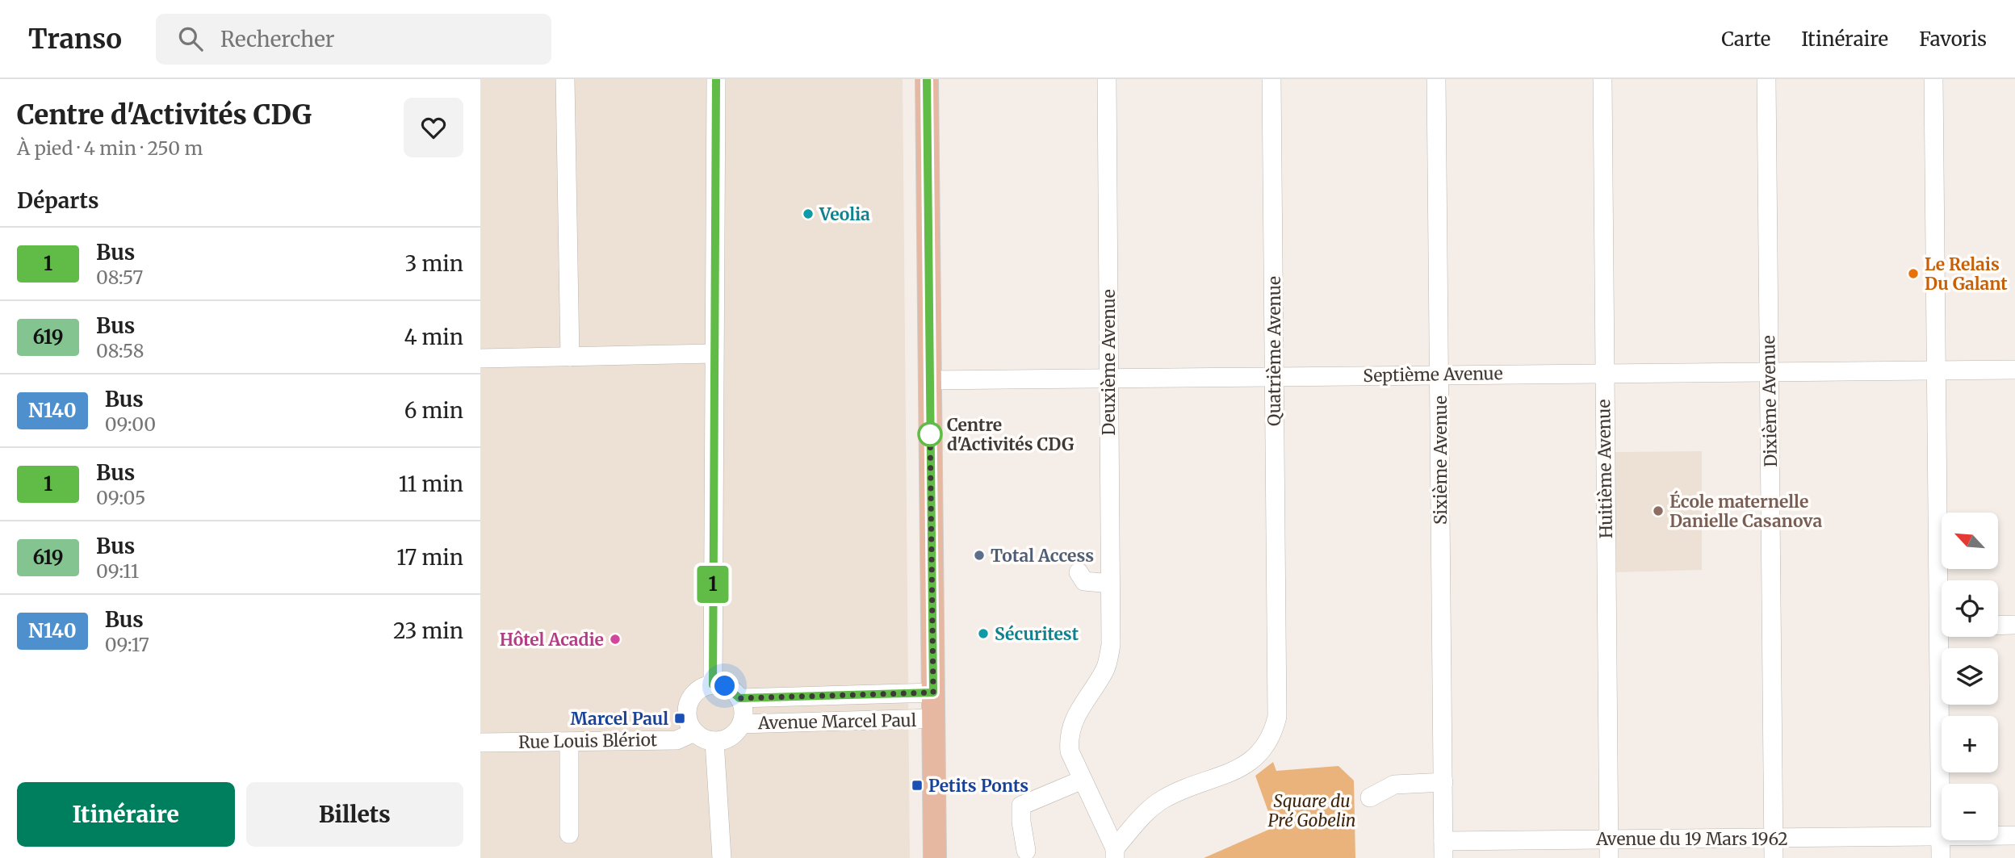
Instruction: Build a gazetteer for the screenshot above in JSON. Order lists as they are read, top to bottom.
{
  "streets": {
    "street": [
      "Quatrième Avenue",
      "Deuxième Avenue",
      "Septième Avenue",
      "Dixième Avenue",
      "Sixième Avenue",
      "Huitième Avenue",
      "Avenue Marcel Paul",
      "Rue Louis Blériot",
      "Avenue du 19 Mars 1962"
    ]
  },
  "crossings": [
    ["Quatrième Avenue", "Deuxième Avenue"],
    ["Quatrième Avenue", "Septième Avenue"],
    ["Deuxième Avenue", "Septième Avenue"],
    ["Septième Avenue", "Dixième Avenue"],
    ["Septième Avenue", "Sixième Avenue"],
    ["Septième Avenue", "Huitième Avenue"],
    ["Dixième Avenue", "Avenue du 19 Mars 1962"],
    ["Sixième Avenue", "Avenue du 19 Mars 1962"],
    ["Huitième Avenue", "Avenue du 19 Mars 1962"],
    ["Avenue Marcel Paul", "Rue Louis Blériot"]
  ],
  "parks": ["Square du Pré Gobelin"],
  "places": {
    "other": [
      "Veolia",
      "Le Relais Du Galant",
      "Centre d'Activités CDG",
      "École maternelle Danielle Casanova",
      "Total Access",
      "Sécuritest",
      "Hôtel Acadie"
    ],
    "transit": ["Marcel Paul", "Petits Ponts"]
  },
  "lines": ["bus line 1"],
  "north": "top left",
  "page": {
    "header": "Transo",
    "search": "Rechercher",
    "nav": ["Carte", "Itinéraire", "Favoris"],
    "heading": [
      ["Centre d'Activités CDG", "À pied · 4 min · 250 m"],
      "Départs"
    ],
    "on_map": "1",
    "list": [
      {
        "mark": "1",
        "name": "Bus",
        "note": "08:57",
        "value": "3 min"
      },
      {
        "mark": "619",
        "name": "Bus",
        "note": "08:58",
        "value": "4 min"
      },
      {
        "mark": "N140",
        "name": "Bus",
        "note": "09:00",
        "value": "6 min"
      },
      {
        "mark": "1",
        "name": "Bus",
        "note": "09:05",
        "value": "11 min"
      },
      {
        "mark": "619",
        "name": "Bus",
        "note": "09:11",
        "value": "17 min"
      },
      {
        "mark": "N140",
        "name": "Bus",
        "note": "09:17",
        "value": "23 min"
      }
    ],
    "map_buttons": ["+", "−"],
    "buttons": ["Itinéraire", "Billets"]
  }
}
